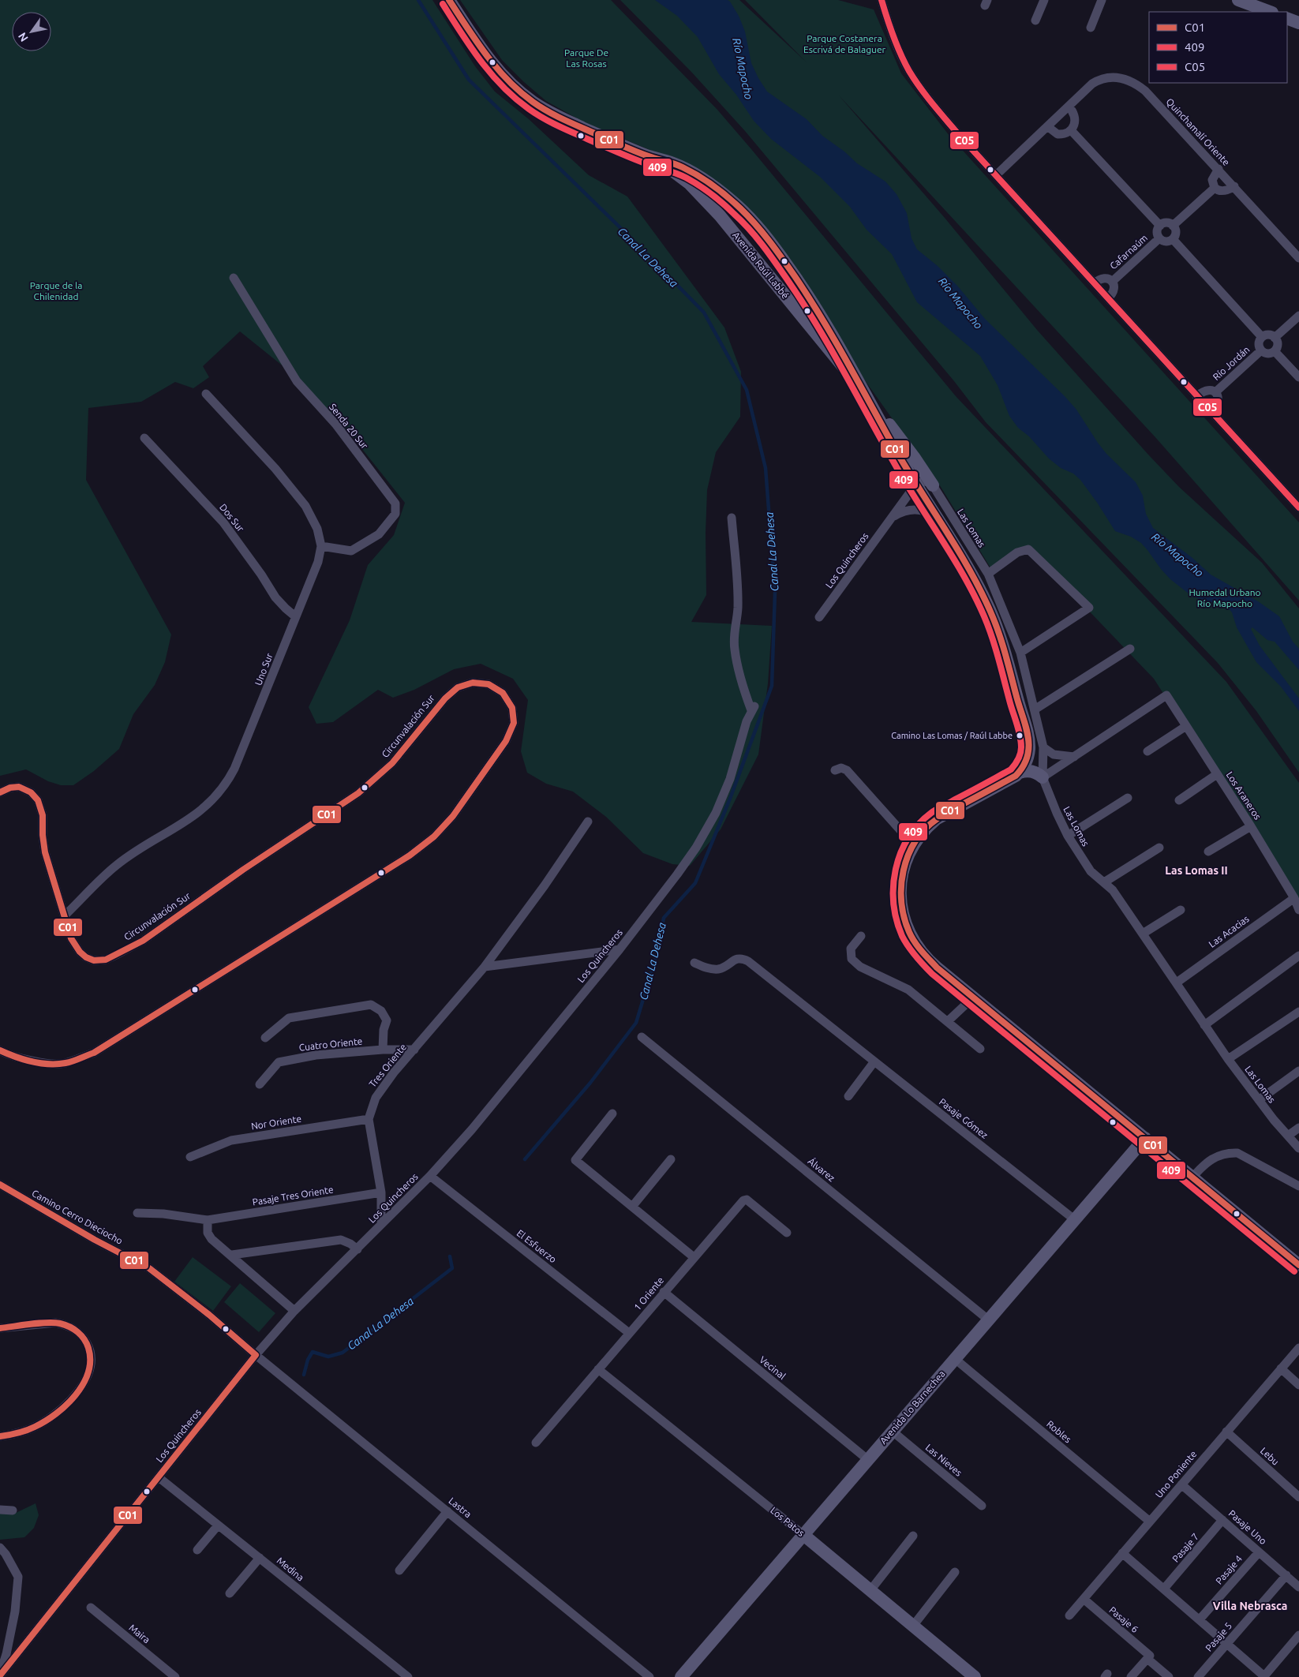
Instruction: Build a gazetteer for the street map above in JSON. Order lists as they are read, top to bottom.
{
  "streets": {
    "street": [
      "Quinchamalí Oriente",
      "Cafarnaúm",
      "Avenida Raúl Labbé",
      "Río Jordán",
      "Senda 20 Sur",
      "Dos Sur",
      "Las Lomas",
      "Los Quincheros",
      "Uno Sur",
      "Circunvalación Sur",
      "Los Araneros",
      "Las Acacias",
      "Cuatro Oriente",
      "Tres Oriente",
      "Pasaje Gómez",
      "Nor Oriente",
      "Álvarez",
      "Pasaje Tres Oriente",
      "Camino Cerro Dieciocho",
      "El Esfuerzo",
      "1 Oriente",
      "Vecinal",
      "Avenida Lo Barnechea",
      "Robles",
      "Lebu",
      "Las Nieves",
      "Uno Poniente",
      "Lastra",
      "Los Patos",
      "Pasaje Uno",
      "Pasaje 7",
      "Medina",
      "Pasaje 4",
      "Pasaje 6",
      "Maira",
      "Pasaje 5"
    ]
  },
  "crossings": [
    ["Avenida Raúl Labbé", "Los Quincheros"],
    ["Senda 20 Sur", "Uno Sur"],
    ["Dos Sur", "Uno Sur"],
    ["Las Lomas", "Las Acacias"],
    ["Los Quincheros", "Tres Oriente"],
    ["Los Quincheros", "Camino Cerro Dieciocho"],
    ["Los Quincheros", "El Esfuerzo"],
    ["Los Quincheros", "Lastra"],
    ["Los Quincheros", "Medina"],
    ["Uno Sur", "Circunvalación Sur"],
    ["Los Araneros", "Las Acacias"],
    ["Cuatro Oriente", "Tres Oriente"],
    ["Tres Oriente", "Nor Oriente"],
    ["Tres Oriente", "Pasaje Tres Oriente"],
    ["Pasaje Gómez", "Avenida Lo Barnechea"],
    ["Álvarez", "Avenida Lo Barnechea"],
    ["Camino Cerro Dieciocho", "Lastra"],
    ["El Esfuerzo", "1 Oriente"],
    ["1 Oriente", "Vecinal"],
    ["1 Oriente", "Los Patos"],
    ["Vecinal", "Avenida Lo Barnechea"],
    ["Avenida Lo Barnechea", "Robles"],
    ["Avenida Lo Barnechea", "Las Nieves"],
    ["Avenida Lo Barnechea", "Los Patos"],
    ["Robles", "Uno Poniente"],
    ["Lebu", "Uno Poniente"],
    ["Uno Poniente", "Pasaje Uno"],
    ["Uno Poniente", "Pasaje 6"],
    ["Pasaje Uno", "Pasaje 7"],
    ["Pasaje Uno", "Pasaje 4"],
    ["Pasaje Uno", "Pasaje 5"]
  ],
  "districts": ["Las Lomas II", "Villa Nebrasca"],
  "water": ["Río Mapocho", "Canal La Dehesa"],
  "parks": [
    "Parque Costanera Escrivá de Balaguer",
    "Parque De Las Rosas",
    "Parque de la Chilenidad",
    "Humedal Urbano Río Mapocho"
  ],
  "places": ["Camino Las Lomas / Raúl Labbe"],
  "lines": ["transit line C01", "transit line C05", "transit line 409"],
  "legend": ["C01", "409", "C05"],
  "north": "bottom left"
}
